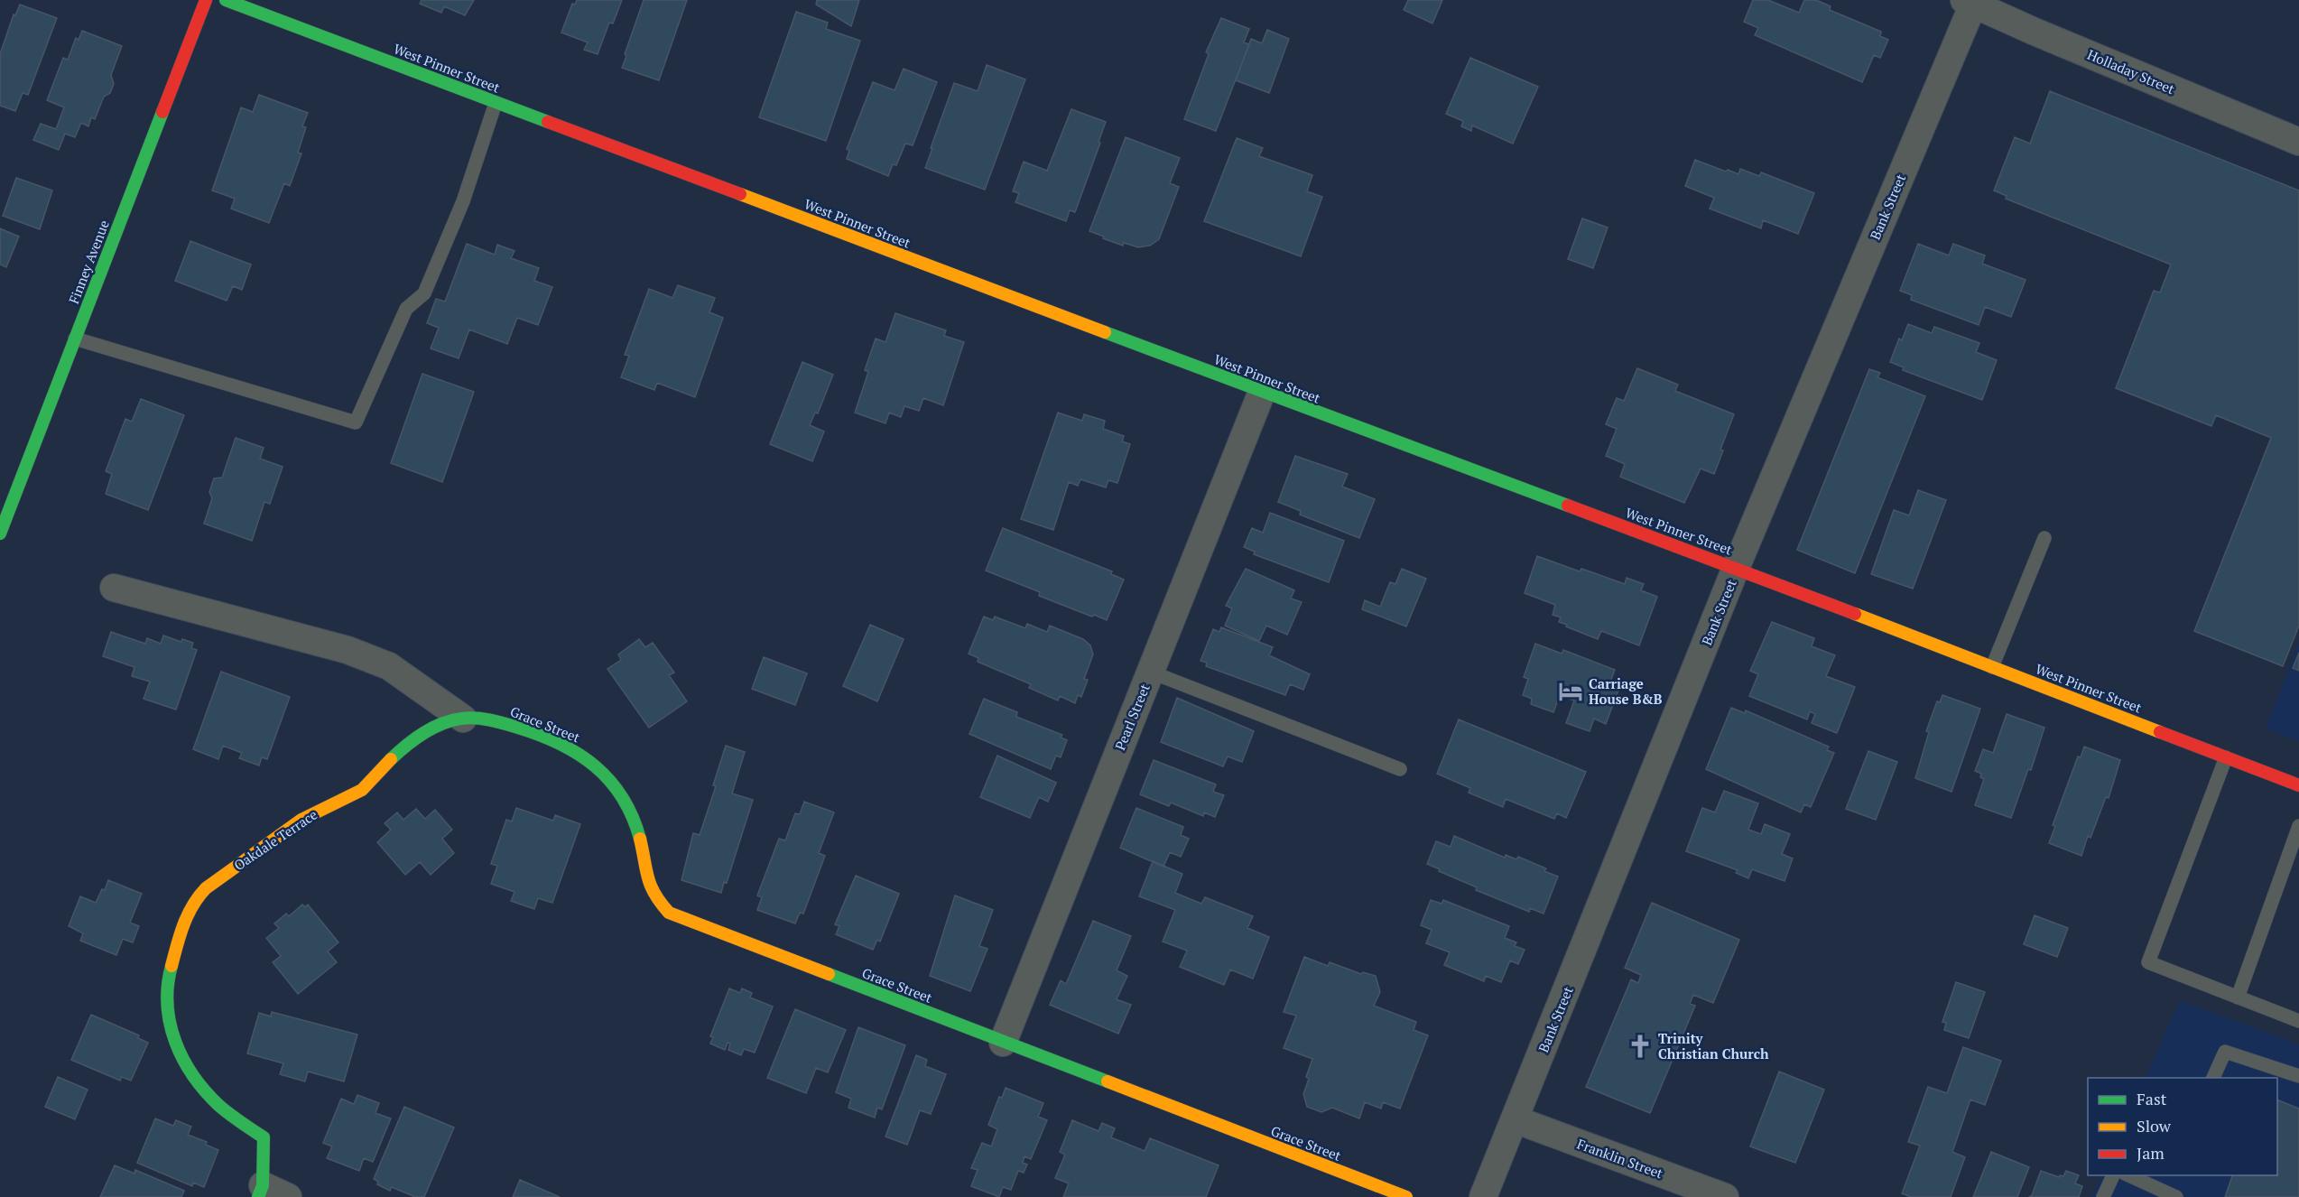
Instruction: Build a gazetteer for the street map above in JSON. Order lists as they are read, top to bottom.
{
  "streets": {
    "street": [
      "West Pinner Street",
      "Holladay Street",
      "Bank Street",
      "Finney Avenue",
      "Pearl Street",
      "Grace Street",
      "Oakdale Terrace",
      "Franklin Street"
    ]
  },
  "crossings": [
    ["West Pinner Street", "Bank Street"],
    ["West Pinner Street", "Pearl Street"],
    ["Holladay Street", "Bank Street"],
    ["Bank Street", "Franklin Street"],
    ["Pearl Street", "Grace Street"],
    ["Grace Street", "Oakdale Terrace"]
  ],
  "places": {
    "hotel": ["Carriage House B&B"],
    "church": ["Trinity Christian Church"]
  },
  "legend": ["Fast", "Slow", "Jam"]
}
